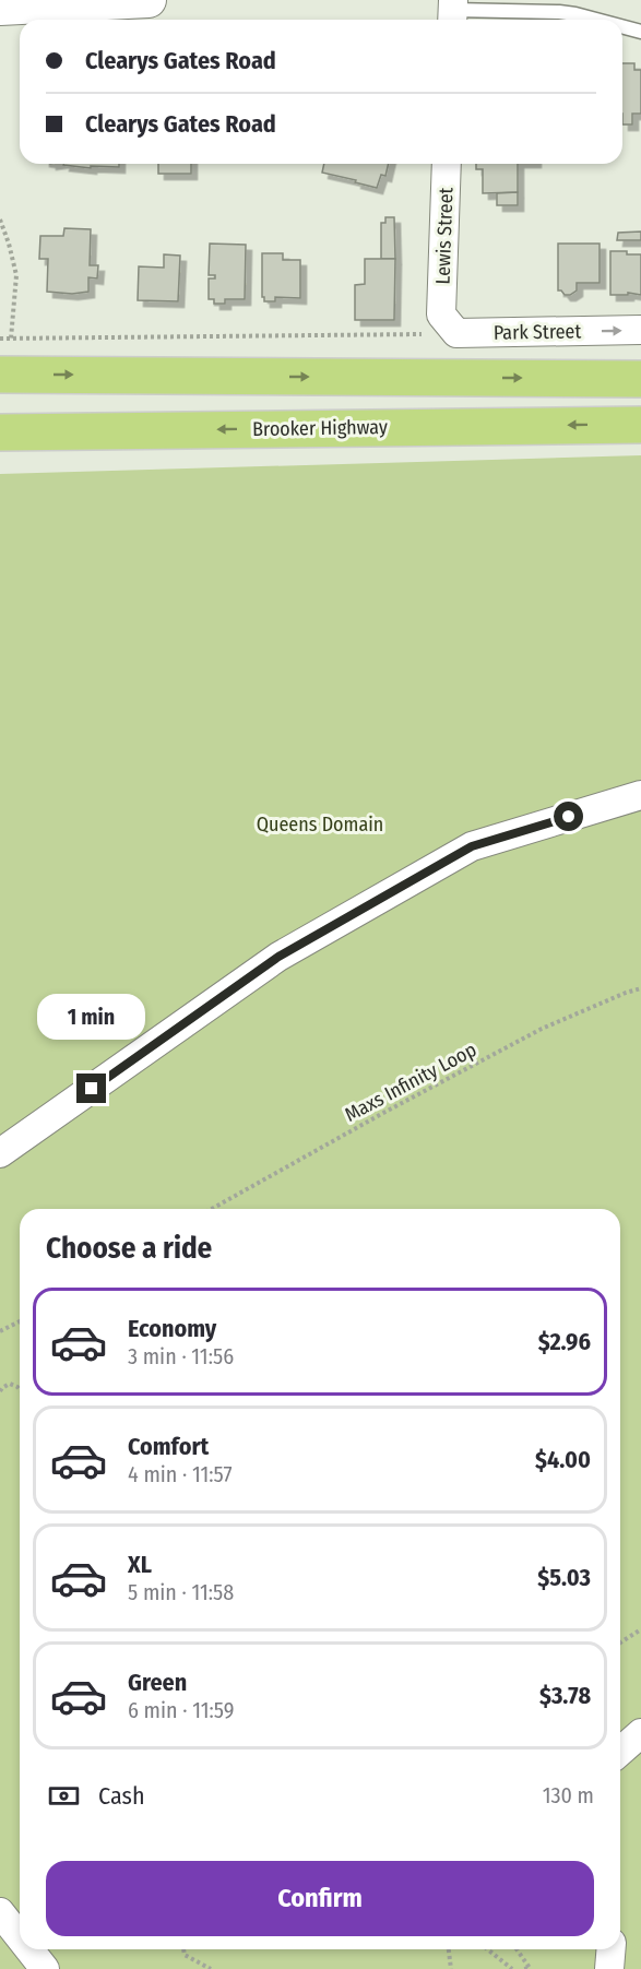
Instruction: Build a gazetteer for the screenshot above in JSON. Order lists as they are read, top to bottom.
{
  "streets": {
    "highway": ["Brooker Highway"],
    "street": ["Lewis Street", "Park Street"],
    "path": ["Maxs Infinity Loop"]
  },
  "crossings": [
    ["Lewis Street", "Park Street"]
  ],
  "one_way": ["Park Street"],
  "parks": ["Queens Domain"],
  "page": {
    "banner": ["Clearys Gates Road", "Clearys Gates Road"],
    "bubble": "1 min",
    "heading": "Choose a ride",
    "list": [
      {
        "name": "Economy",
        "note": "3 min · 11:56",
        "value": "$2.96"
      },
      {
        "name": "Comfort",
        "note": "4 min · 11:57",
        "value": "$4.00"
      },
      {
        "name": "XL",
        "note": "5 min · 11:58",
        "value": "$5.03"
      },
      {
        "name": "Green",
        "note": "6 min · 11:59",
        "value": "$3.78"
      }
    ],
    "pay": ["Cash", "130 m"],
    "buttons": "Confirm"
  }
}
